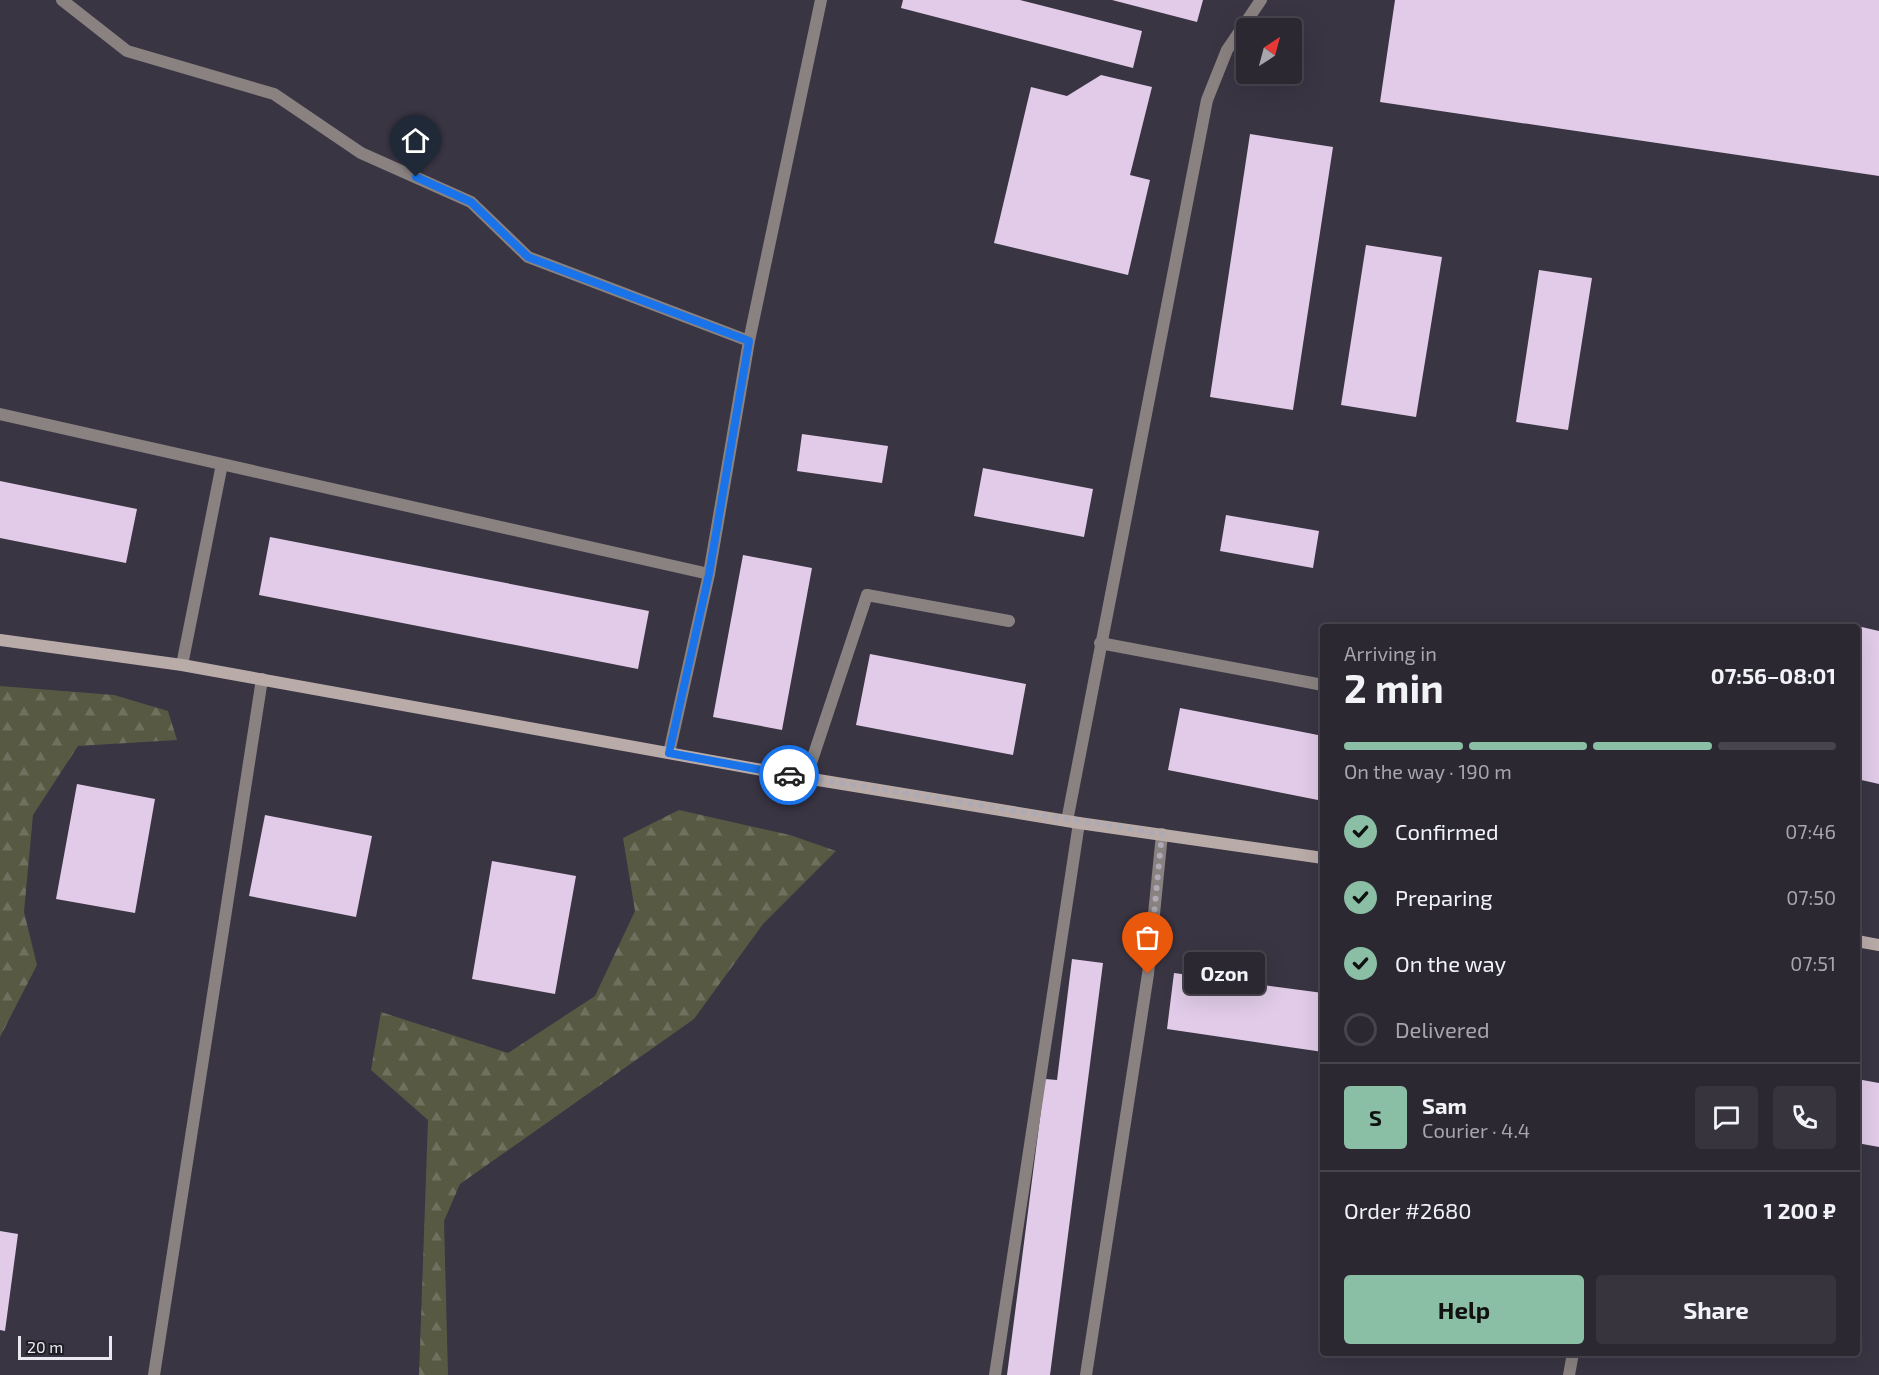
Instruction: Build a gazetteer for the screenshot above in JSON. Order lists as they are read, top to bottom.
{
  "places": ["Ozon"],
  "scale_bar": "20 m",
  "north": "top right",
  "page": {
    "heading": ["2 min", "Arriving in", "07:56–08:01"],
    "panel": [
      "Sam",
      "Courier · 4.4",
      "Order #2680",
      "1 200 ₽"
    ],
    "bar": "On the way · 190 m",
    "list": [
      ["Confirmed", "07:46"],
      ["Preparing", "07:50"],
      ["On the way", "07:51"],
      "Delivered"
    ],
    "bubble": "Ozon",
    "round": "S",
    "buttons": ["Help", "Share"],
    "scale": "20 m"
  }
}
